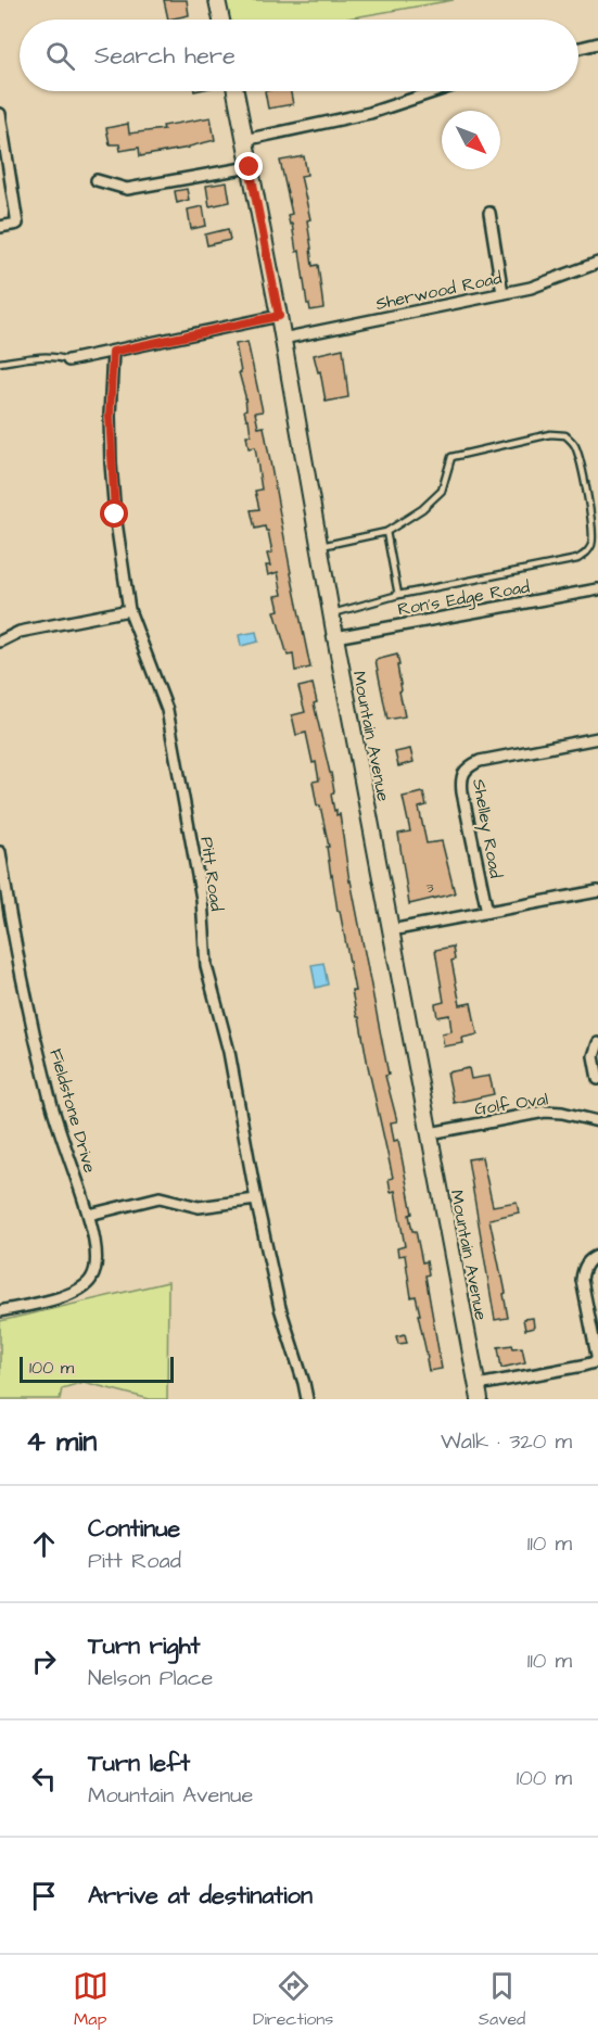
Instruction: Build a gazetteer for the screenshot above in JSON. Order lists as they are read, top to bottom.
{
  "streets": {
    "street": [
      "Sherwood Road",
      "Ron's Edge Road",
      "Mountain Avenue",
      "Shelley Road",
      "Pitt Road",
      "Golf Oval",
      "Fieldstone Drive"
    ]
  },
  "crossings": [
    ["Sherwood Road", "Mountain Avenue"],
    ["Ron's Edge Road", "Mountain Avenue"],
    ["Mountain Avenue", "Golf Oval"]
  ],
  "house_numbers": ["3"],
  "scale_bar": "100 m",
  "north": "bottom right",
  "page": {
    "search": "Search here",
    "scale": "100 m",
    "heading": ["4 min", "Walk · 320 m"],
    "list": [
      ["Continue", "Pitt Road", "110 m"],
      ["Turn right", "Nelson Place", "110 m"],
      ["Turn left", "Mountain Avenue", "100 m"],
      "Arrive at destination"
    ],
    "nav": ["Map", "Directions", "Saved"]
  }
}
